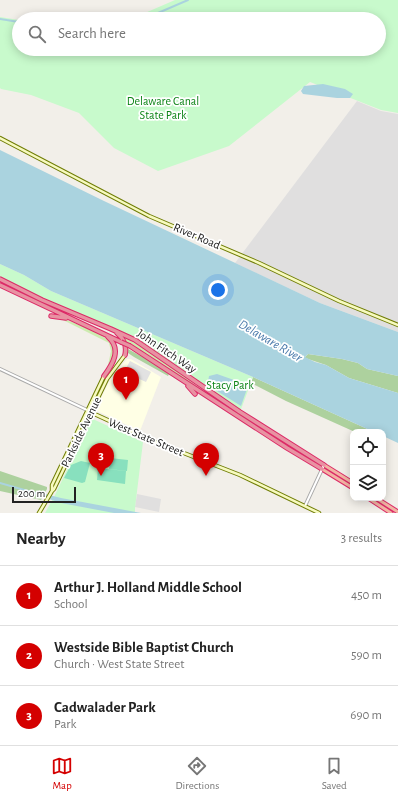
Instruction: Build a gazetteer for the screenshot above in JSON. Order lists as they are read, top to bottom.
{
  "streets": {
    "highway": ["John Fitch Way"],
    "main road": ["River Road", "Parkside Avenue", "West State Street"]
  },
  "crossings": [
    ["Parkside Avenue", "West State Street"]
  ],
  "water": ["Delaware River"],
  "parks": ["Delaware Canal State Park", "Stacy Park"],
  "scale_bar": "200 m",
  "page": {
    "search": "Search here",
    "pins": ["1", "2", "3"],
    "scale": "200 m",
    "heading": ["Nearby", "3 results"],
    "list": [
      {
        "mark": "1",
        "name": "Arthur J. Holland Middle School",
        "note": "School",
        "value": "450 m"
      },
      {
        "mark": "2",
        "name": "Westside Bible Baptist Church",
        "note": "Church · West State Street",
        "value": "590 m"
      },
      {
        "mark": "3",
        "name": "Cadwalader Park",
        "note": "Park",
        "value": "690 m"
      }
    ],
    "nav": ["Map", "Directions", "Saved"]
  }
}
